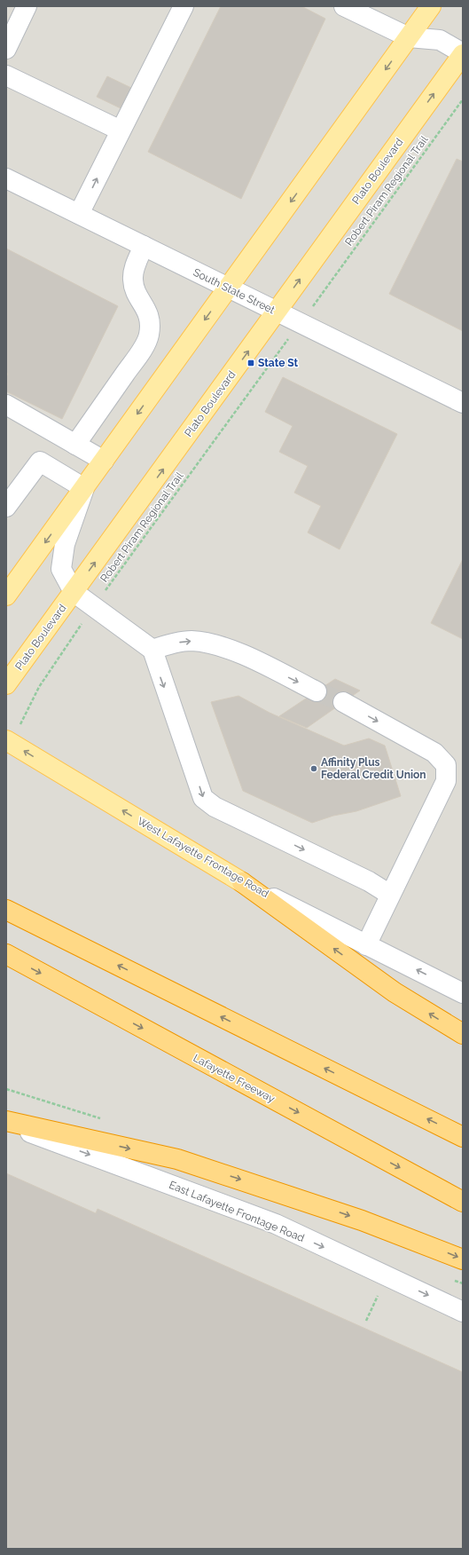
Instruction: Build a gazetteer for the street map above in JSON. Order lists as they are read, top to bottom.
{
  "streets": {
    "highway": ["Lafayette Freeway"],
    "main road": ["Plato Boulevard", "West Lafayette Frontage Road"],
    "street": ["South State Street", "East Lafayette Frontage Road"],
    "path": ["Robert Piram Regional Trail"]
  },
  "crossings": [
    ["Plato Boulevard", "South State Street"]
  ],
  "one_way": ["West Lafayette Frontage Road", "East Lafayette Frontage Road"],
  "places": {
    "transit": ["State St"],
    "other": ["Affinity Plus Federal Credit Union"]
  }
}
